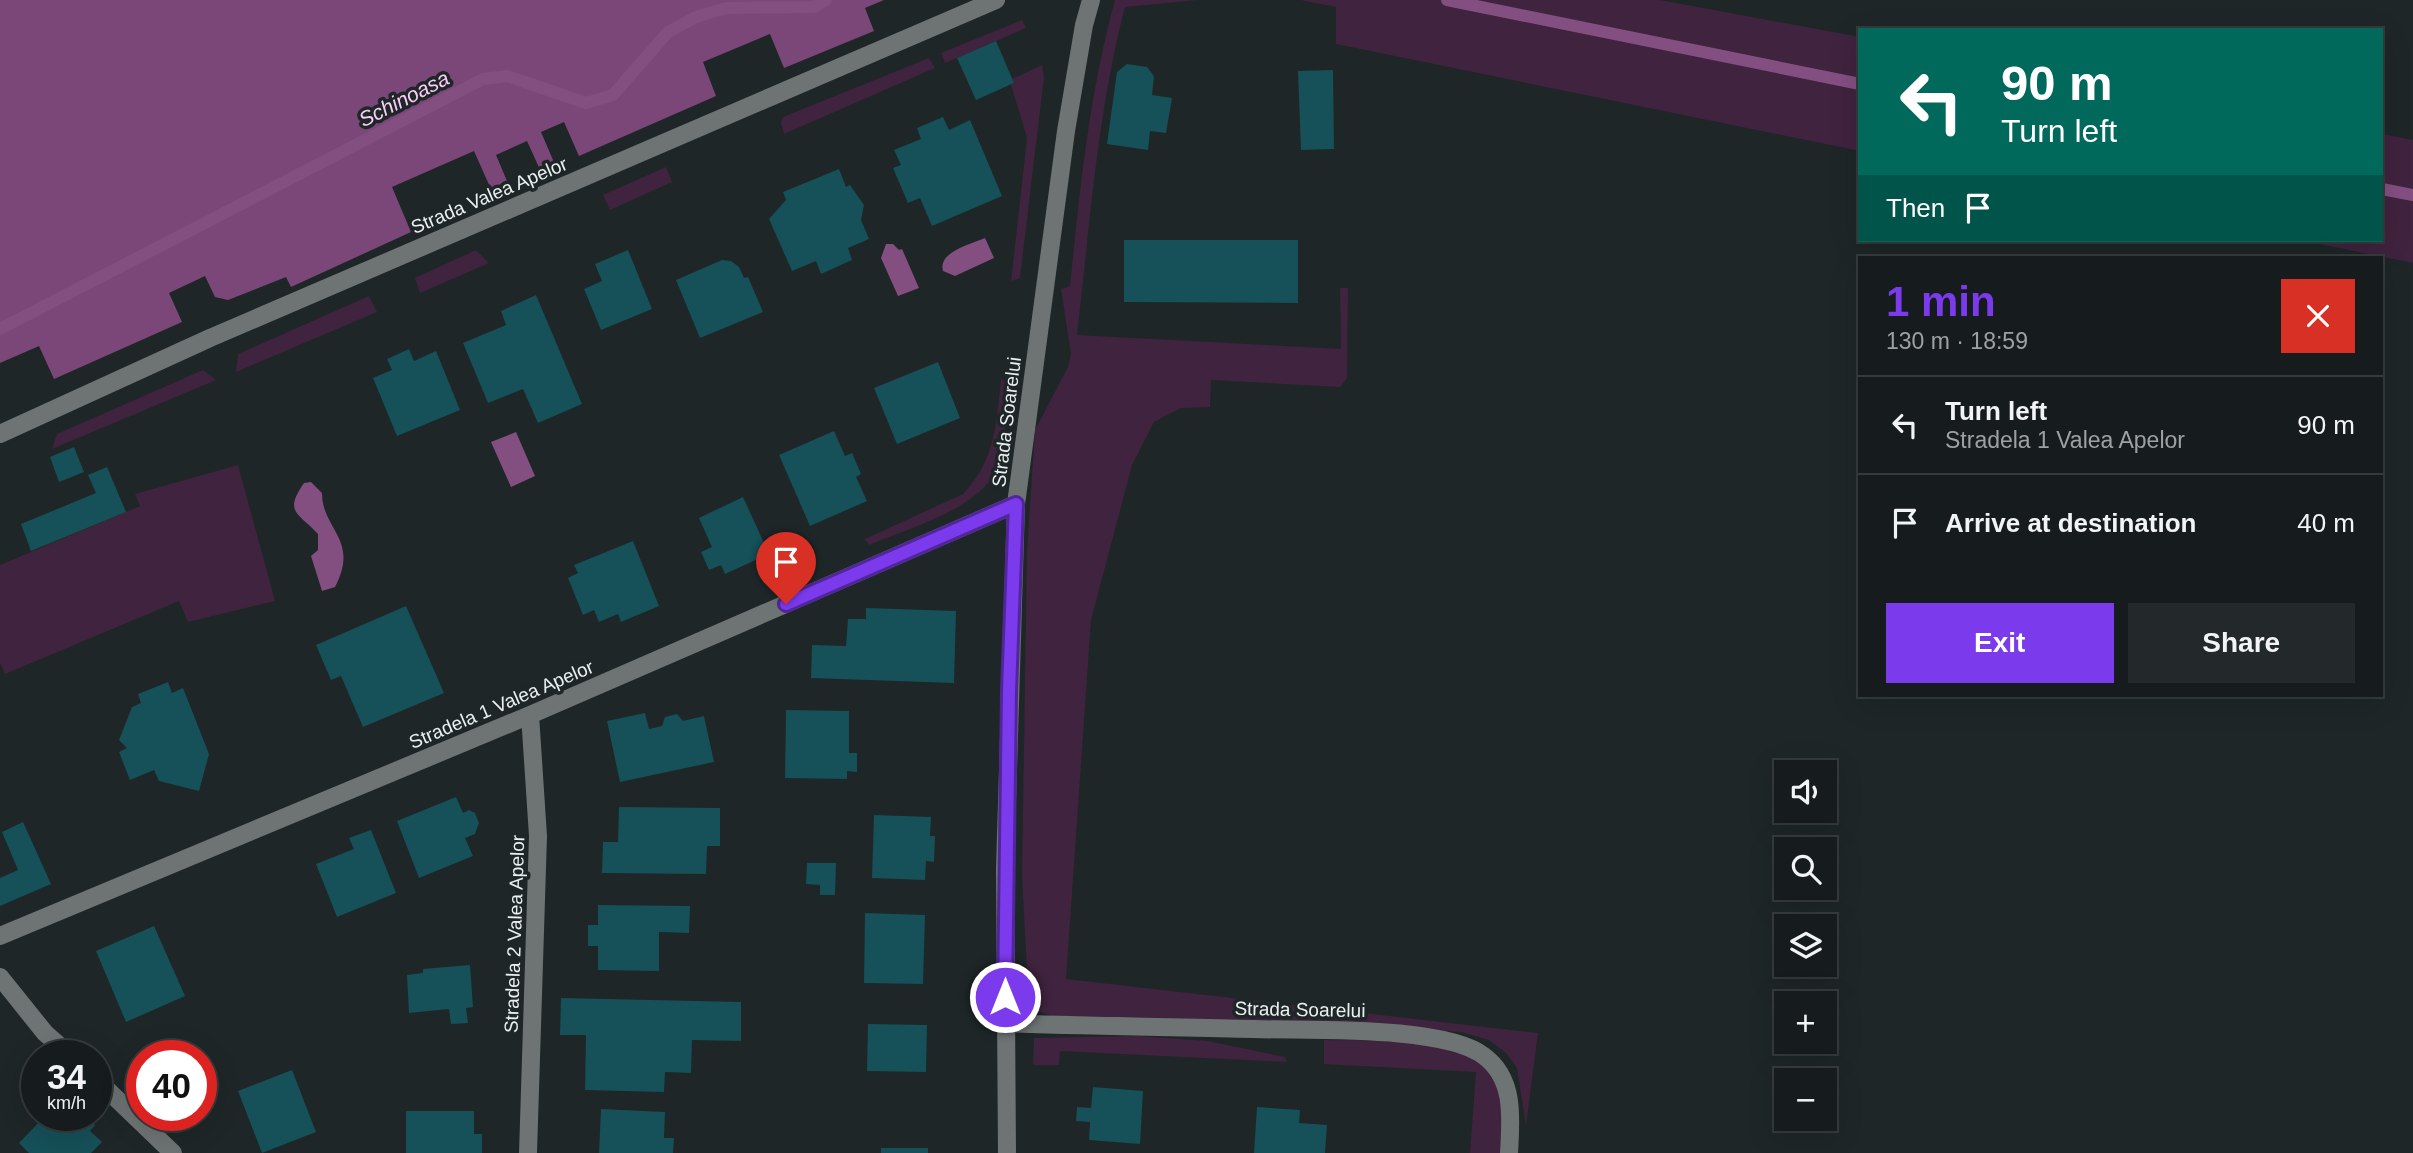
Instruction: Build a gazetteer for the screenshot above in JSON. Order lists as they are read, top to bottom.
{
  "streets": {
    "street": [
      "Strada Valea Apelor",
      "Strada Soarelui",
      "Stradela 1 Valea Apelor",
      "Stradela 2 Valea Apelor"
    ]
  },
  "crossings": [
    ["Strada Soarelui", "Stradela 1 Valea Apelor"],
    ["Stradela 1 Valea Apelor", "Stradela 2 Valea Apelor"]
  ],
  "water": ["Schinoasa"],
  "page": {
    "turn": ["90 m", "Turn left"],
    "then": "Then",
    "heading": ["1 min", "130 m · 18:59"],
    "list": [
      {
        "name": "Turn left",
        "note": "Stradela 1 Valea Apelor",
        "value": "90 m"
      },
      {
        "name": "Arrive at destination",
        "value": "40 m"
      }
    ],
    "buttons": ["Exit", "Share"],
    "map_buttons": ["+", "−"],
    "speed": "34 km/h",
    "limit": "40"
  }
}
